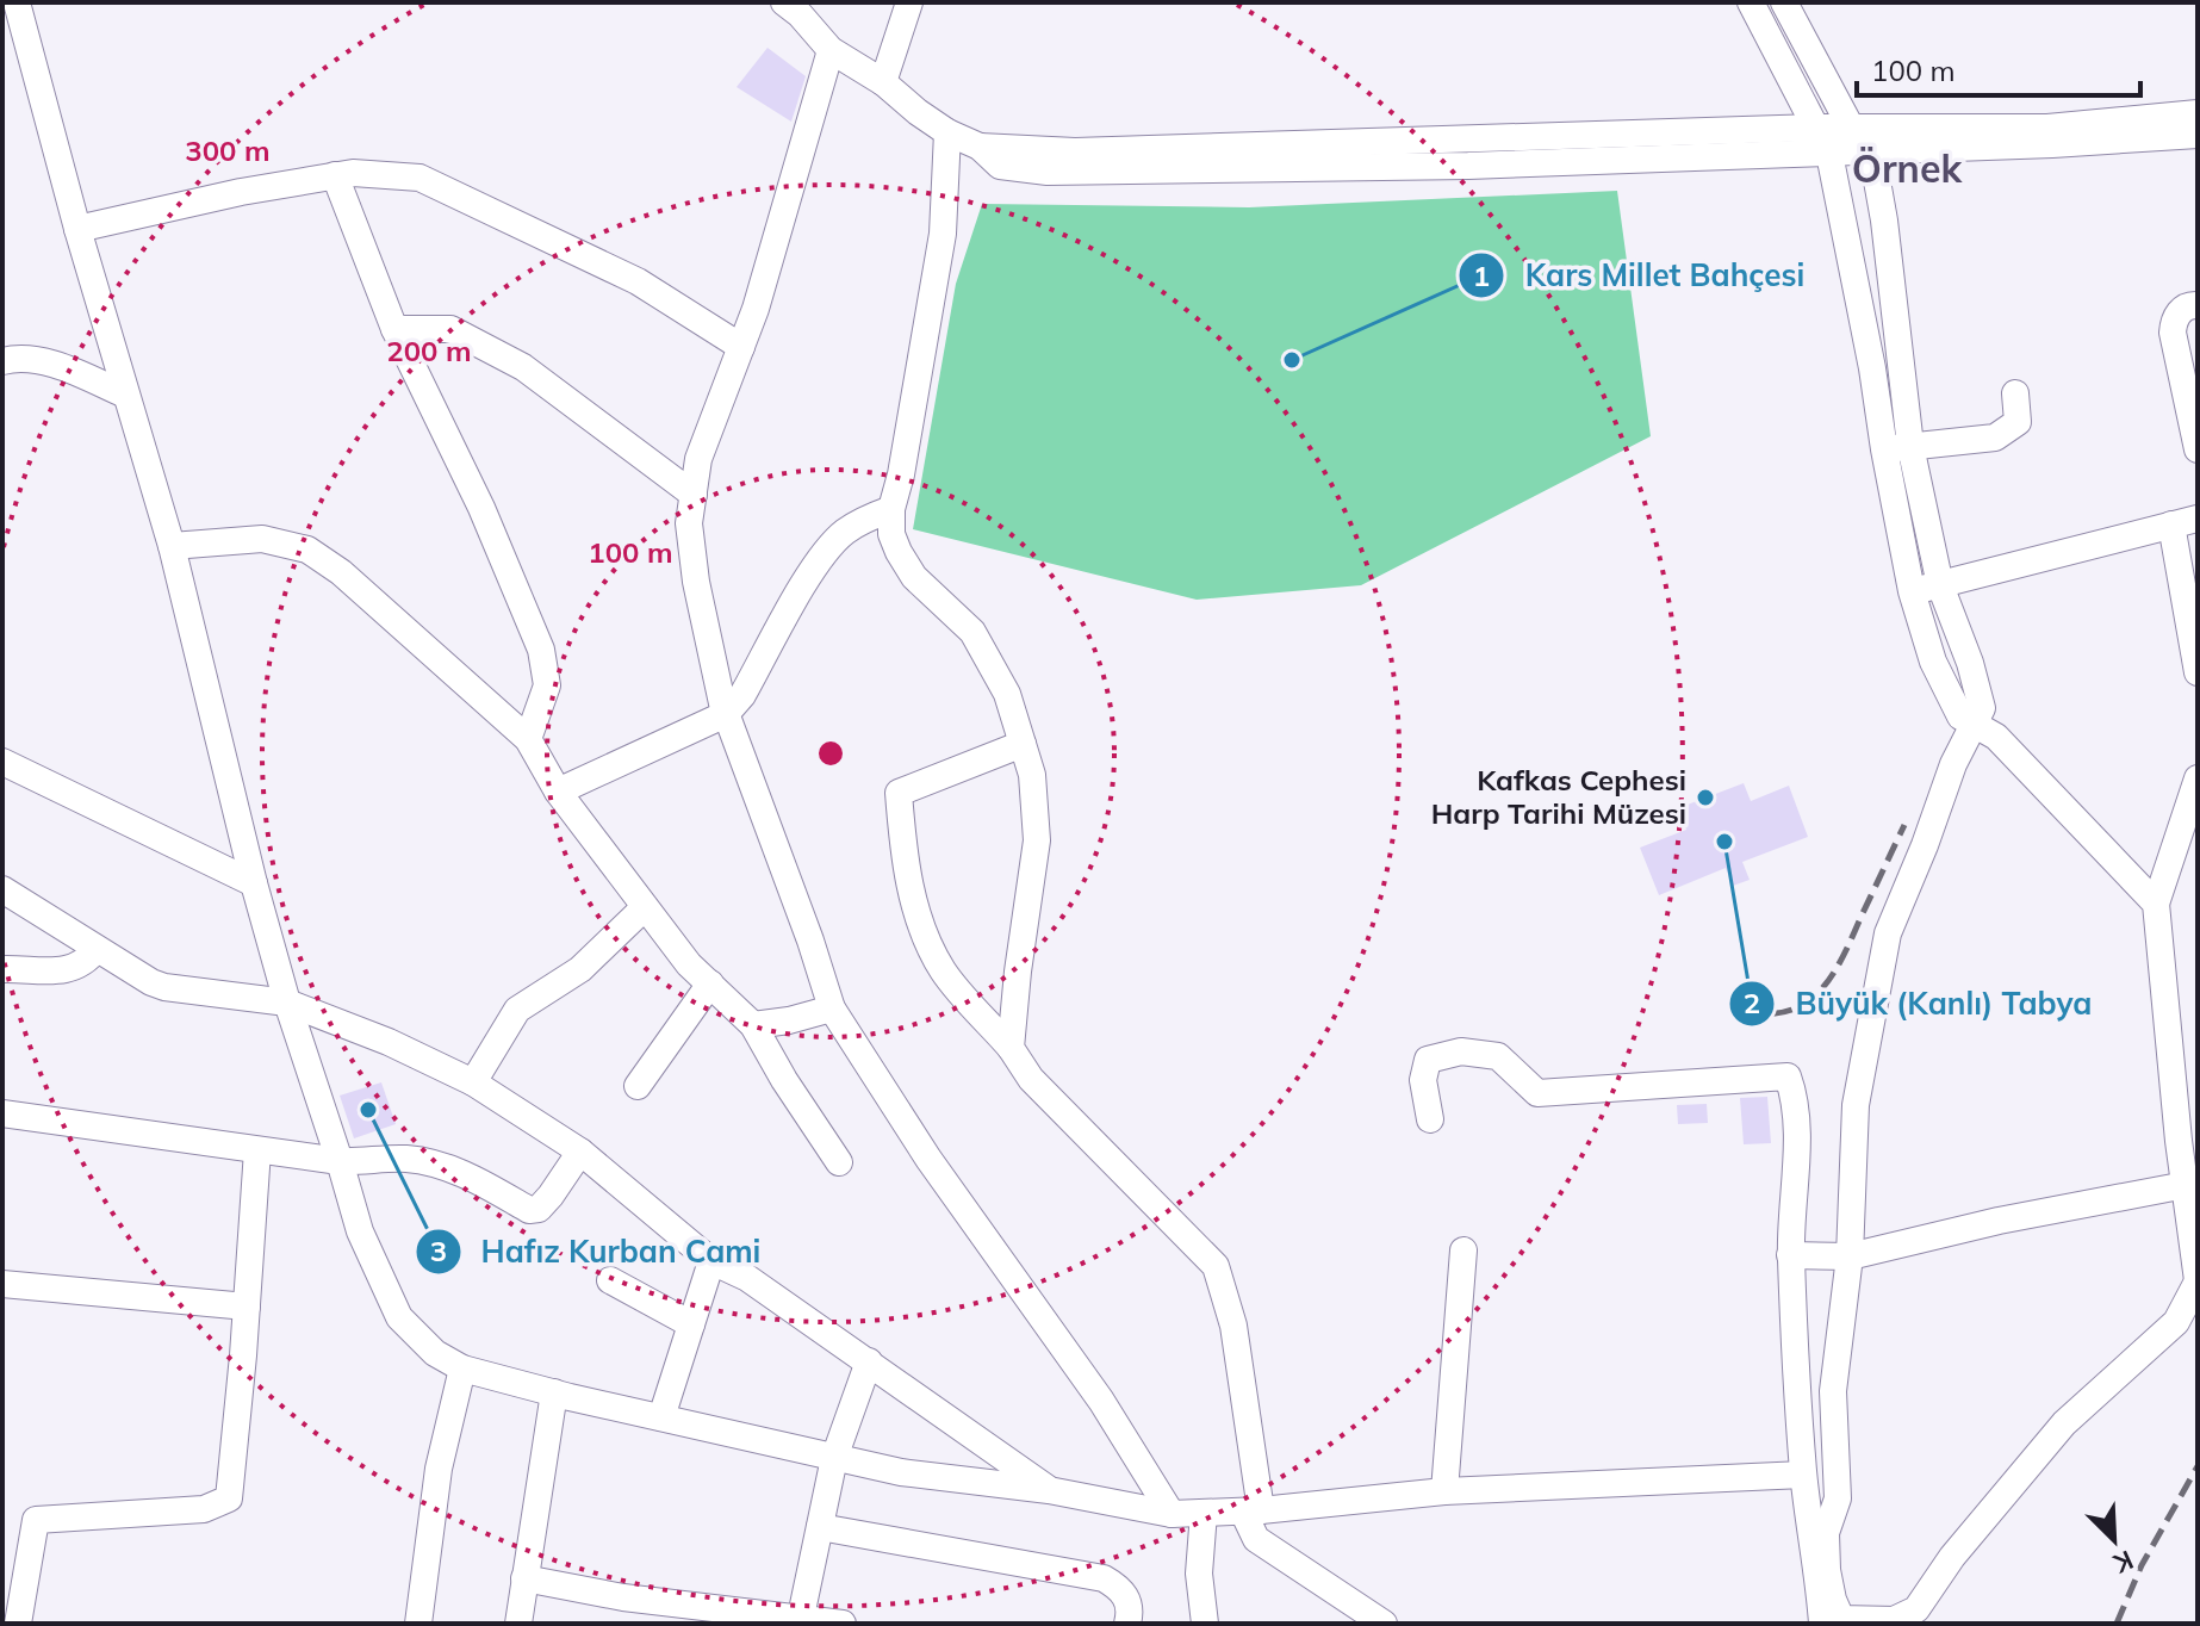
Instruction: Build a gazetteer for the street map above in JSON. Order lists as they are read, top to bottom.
{
  "districts": ["Örnek"],
  "places": [
    "Kars Millet Bahçesi",
    "Kafkas Cephesi Harp Tarihi Müzesi",
    "Büyük (Kanlı) Tabya",
    "Hafız Kurban Cami"
  ],
  "scale_bar": "100 m",
  "north": "bottom right",
  "rings": ["300 m", "200 m", "100 m"]
}
